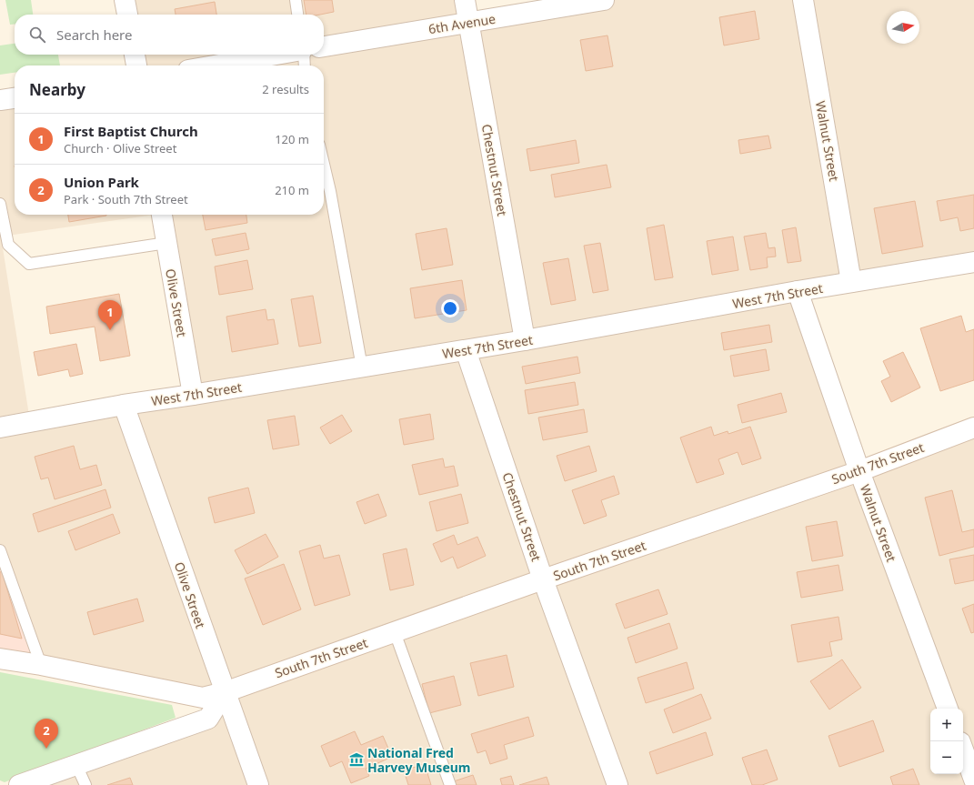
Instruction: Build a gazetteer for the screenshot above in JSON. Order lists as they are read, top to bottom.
{
  "streets": {
    "street": [
      "6th Avenue",
      "Walnut Street",
      "Chestnut Street",
      "West 7th Street",
      "Olive Street",
      "South 7th Street"
    ]
  },
  "crossings": [
    ["6th Avenue", "Chestnut Street"],
    ["Walnut Street", "West 7th Street"],
    ["Walnut Street", "South 7th Street"],
    ["Chestnut Street", "West 7th Street"],
    ["Chestnut Street", "South 7th Street"],
    ["West 7th Street", "Olive Street"],
    ["Olive Street", "South 7th Street"]
  ],
  "places": {
    "museum": ["National Fred Harvey Museum"]
  },
  "north": "right",
  "page": {
    "search": "Search here",
    "heading": ["Nearby", "2 results"],
    "list": [
      {
        "mark": "1",
        "name": "First Baptist Church",
        "note": "Church · Olive Street",
        "value": "120 m"
      },
      {
        "mark": "2",
        "name": "Union Park",
        "note": "Park · South 7th Street",
        "value": "210 m"
      }
    ],
    "pins": ["1", "2"],
    "map_buttons": ["+", "−"]
  }
}
